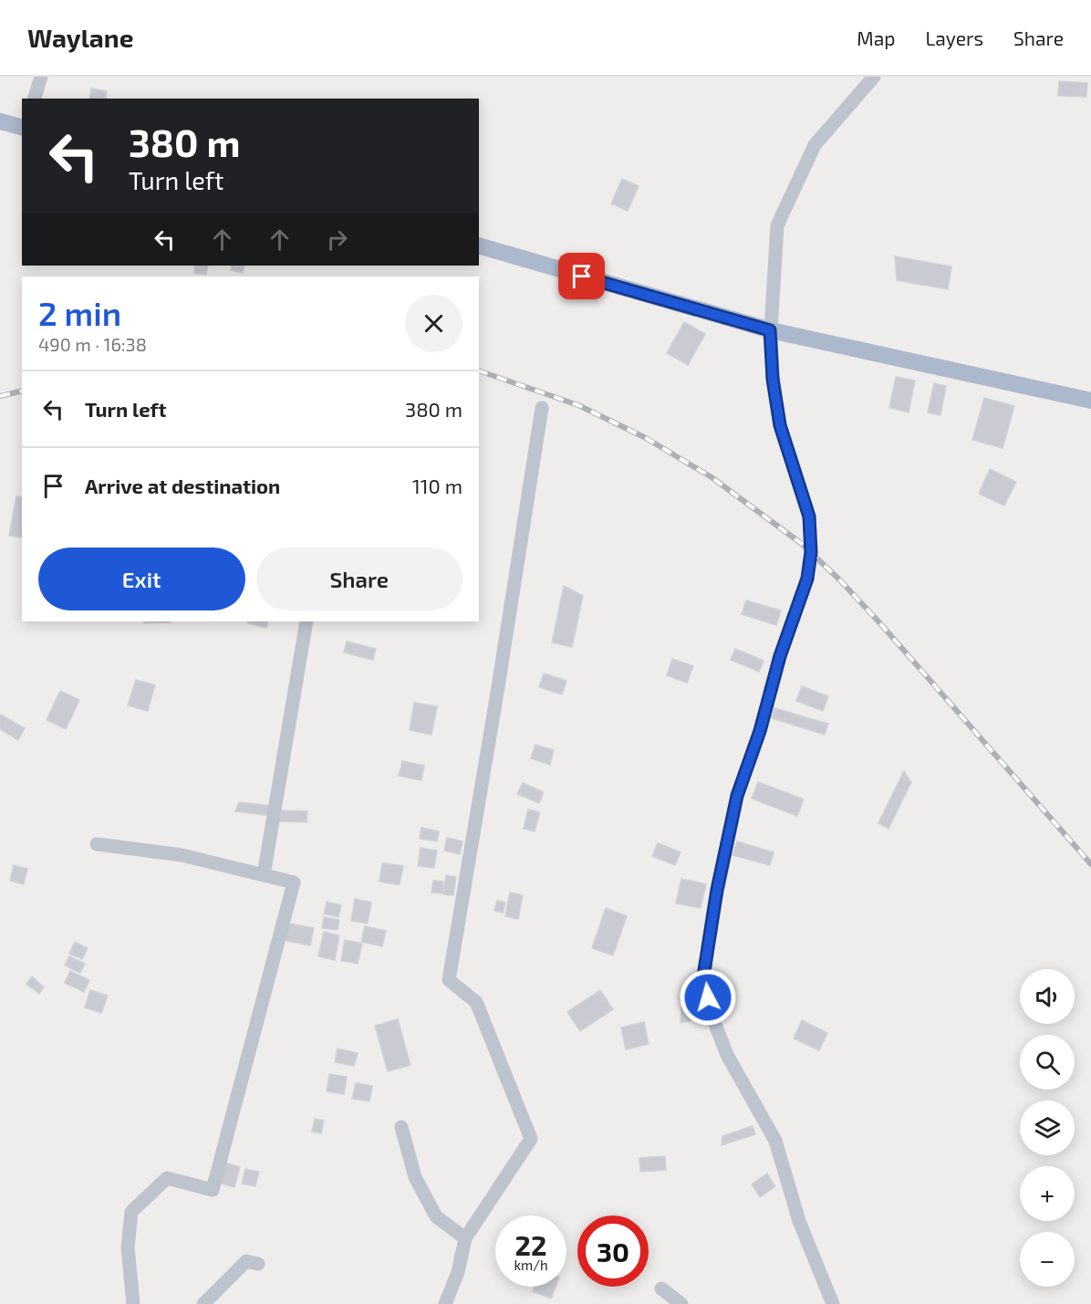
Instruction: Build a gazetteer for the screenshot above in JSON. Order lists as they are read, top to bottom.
{
  "page": {
    "header": "Waylane",
    "nav": ["Map", "Layers", "Share"],
    "turn": ["380 m", "Turn left"],
    "heading": ["2 min", "490 m · 16:38"],
    "list": [
      {
        "name": "Turn left",
        "value": "380 m"
      },
      {
        "name": "Arrive at destination",
        "value": "110 m"
      }
    ],
    "buttons": ["Exit", "Share"],
    "map_buttons": ["+", "−"],
    "speed": "22 km/h",
    "limit": "30"
  }
}
